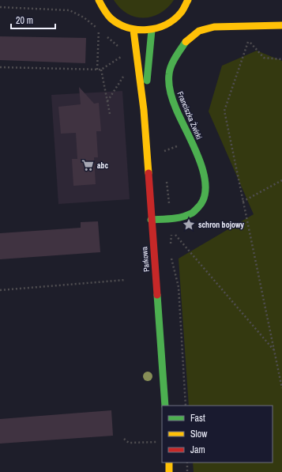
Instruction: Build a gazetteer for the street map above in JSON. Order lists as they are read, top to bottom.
{
  "streets": {
    "street": ["Franciszka Żwirki", "Parkowa"]
  },
  "crossings": [
    ["Franciszka Żwirki", "Parkowa"]
  ],
  "places": {
    "supermarket": ["abc"],
    "place": ["schron bojowy"]
  },
  "legend": ["Fast", "Slow", "Jam"],
  "scale_bar": "20 m"
}
